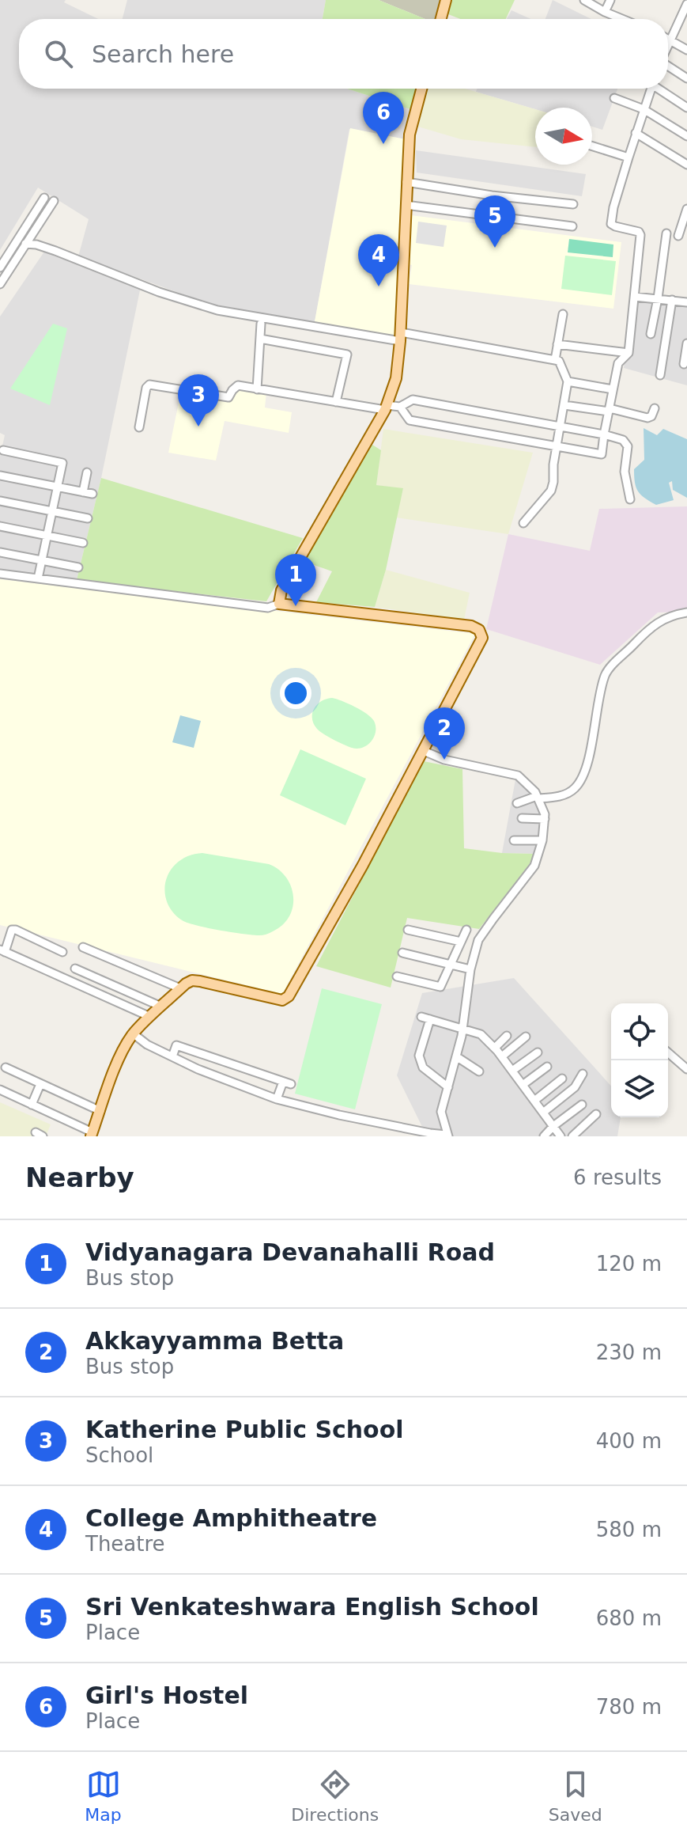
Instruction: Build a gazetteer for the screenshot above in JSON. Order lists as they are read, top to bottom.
{
  "north": "right",
  "page": {
    "search": "Search here",
    "pins": [
      "6",
      "5",
      "4",
      "3",
      "1",
      "2"
    ],
    "heading": ["Nearby", "6 results"],
    "list": [
      {
        "mark": "1",
        "name": "Vidyanagara Devanahalli Road",
        "note": "Bus stop",
        "value": "120 m"
      },
      {
        "mark": "2",
        "name": "Akkayyamma Betta",
        "note": "Bus stop",
        "value": "230 m"
      },
      {
        "mark": "3",
        "name": "Katherine Public School",
        "note": "School",
        "value": "400 m"
      },
      {
        "mark": "4",
        "name": "College Amphitheatre",
        "note": "Theatre",
        "value": "580 m"
      },
      {
        "mark": "5",
        "name": "Sri Venkateshwara English School",
        "note": "Place",
        "value": "680 m"
      },
      {
        "mark": "6",
        "name": "Girl's Hostel",
        "note": "Place",
        "value": "780 m"
      }
    ],
    "nav": ["Map", "Directions", "Saved"]
  }
}
